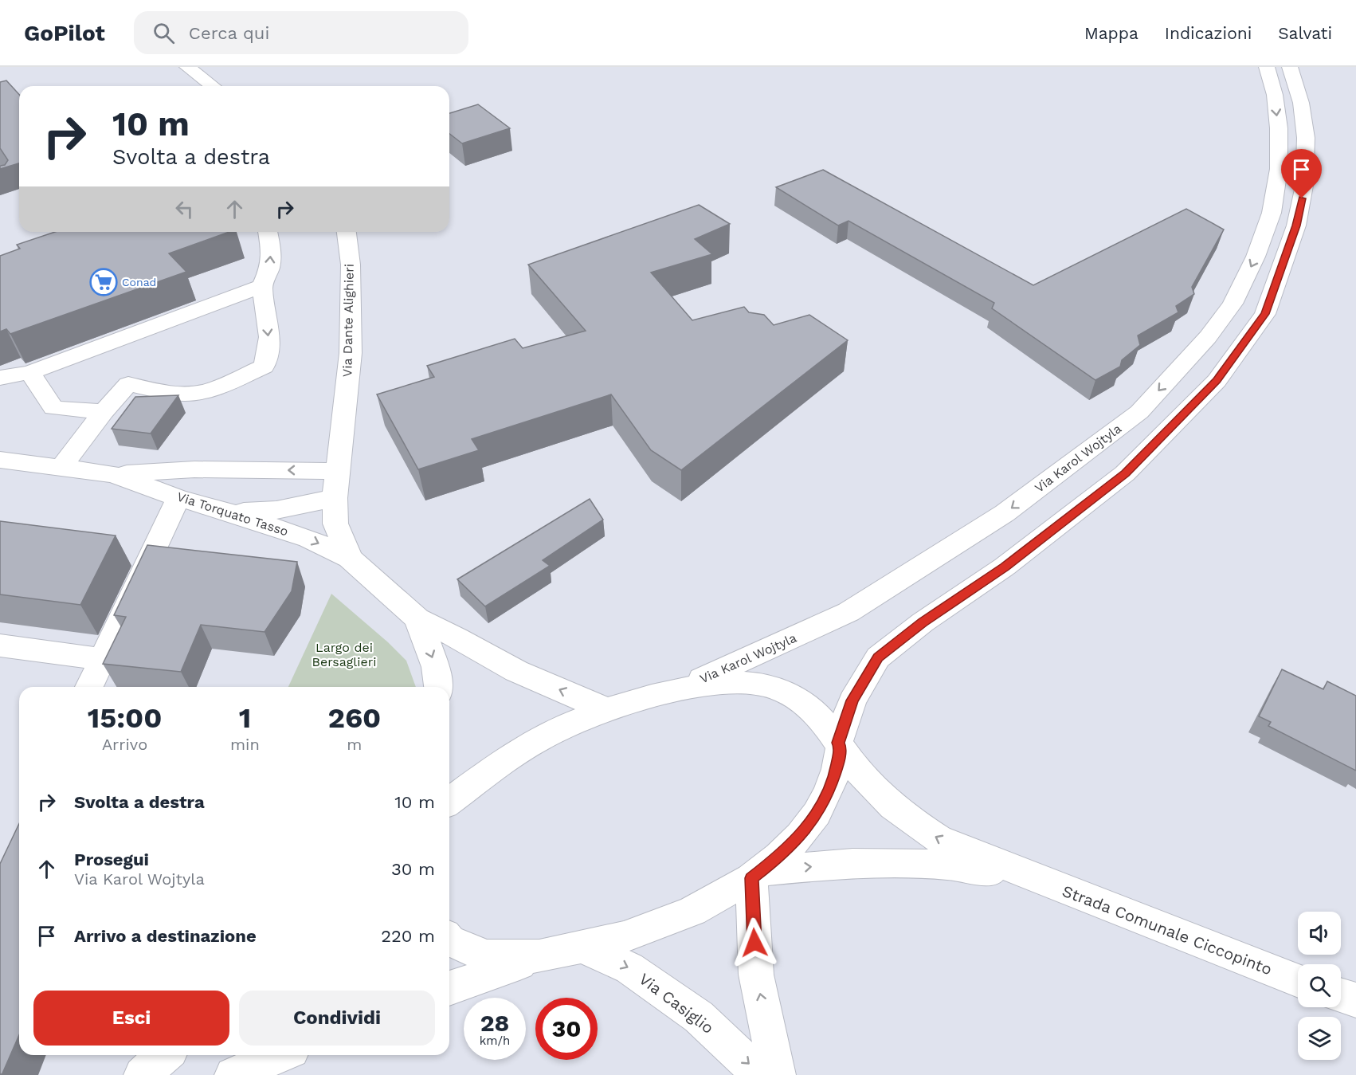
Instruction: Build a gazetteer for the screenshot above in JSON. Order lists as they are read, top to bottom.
{
  "streets": {
    "street": [
      "Via Dante Alighieri",
      "Via Karol Wojtyla",
      "Via Torquato Tasso",
      "Strada Comunale Ciccopinto",
      "Via Casiglio"
    ]
  },
  "crossings": [
    ["Via Dante Alighieri", "Via Torquato Tasso"],
    ["Via Karol Wojtyla", "Strada Comunale Ciccopinto"]
  ],
  "one_way": ["Via Casiglio"],
  "parks": ["Largo dei Bersaglieri"],
  "places": {
    "supermarket": ["Conad"]
  },
  "page": {
    "header": "GoPilot",
    "search": "Cerca qui",
    "nav": ["Mappa", "Indicazioni", "Salvati"],
    "turn": ["10 m", "Svolta a destra"],
    "eta": [
      "15:00",
      "Arrivo",
      "1",
      "min",
      "260",
      "m"
    ],
    "list": [
      {
        "name": "Svolta a destra",
        "value": "10 m"
      },
      {
        "name": "Prosegui",
        "note": "Via Karol Wojtyla",
        "value": "30 m"
      },
      {
        "name": "Arrivo a destinazione",
        "value": "220 m"
      }
    ],
    "buttons": ["Esci", "Condividi"],
    "speed": "28 km/h",
    "limit": "30"
  }
}
